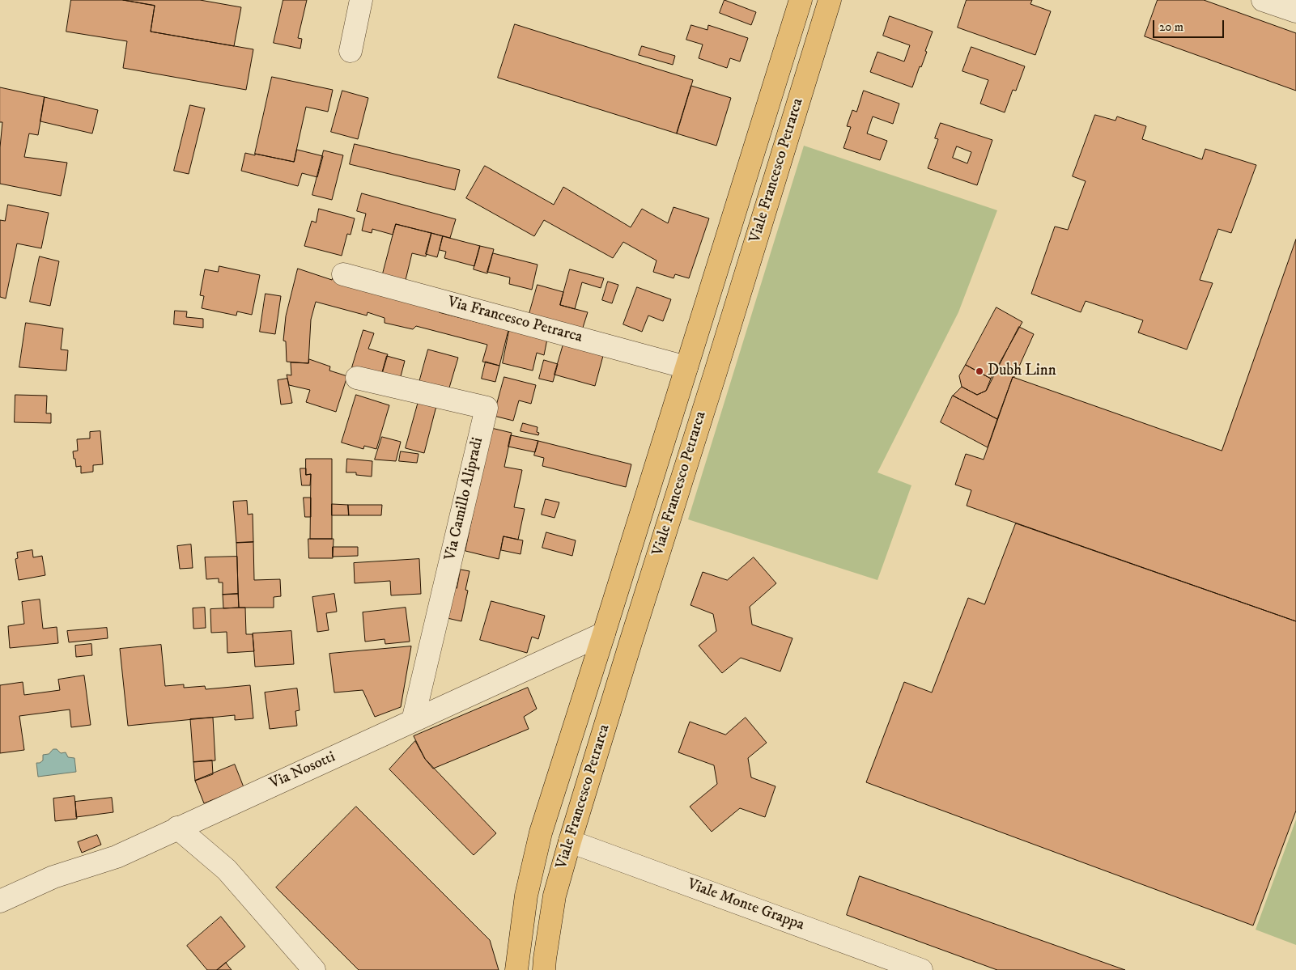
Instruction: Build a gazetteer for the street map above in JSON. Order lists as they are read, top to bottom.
{
  "streets": {
    "main road": ["Viale Francesco Petrarca"],
    "street": [
      "Via Francesco Petrarca",
      "Via Camillo Alipradi",
      "Via Nosotti",
      "Viale Monte Grappa"
    ]
  },
  "crossings": [
    ["Viale Francesco Petrarca", "Via Francesco Petrarca"],
    ["Viale Francesco Petrarca", "Via Nosotti"],
    ["Viale Francesco Petrarca", "Viale Monte Grappa"],
    ["Via Camillo Alipradi", "Via Nosotti"]
  ],
  "places": ["Dubh Linn"],
  "scale_bar": "20 m"
}
